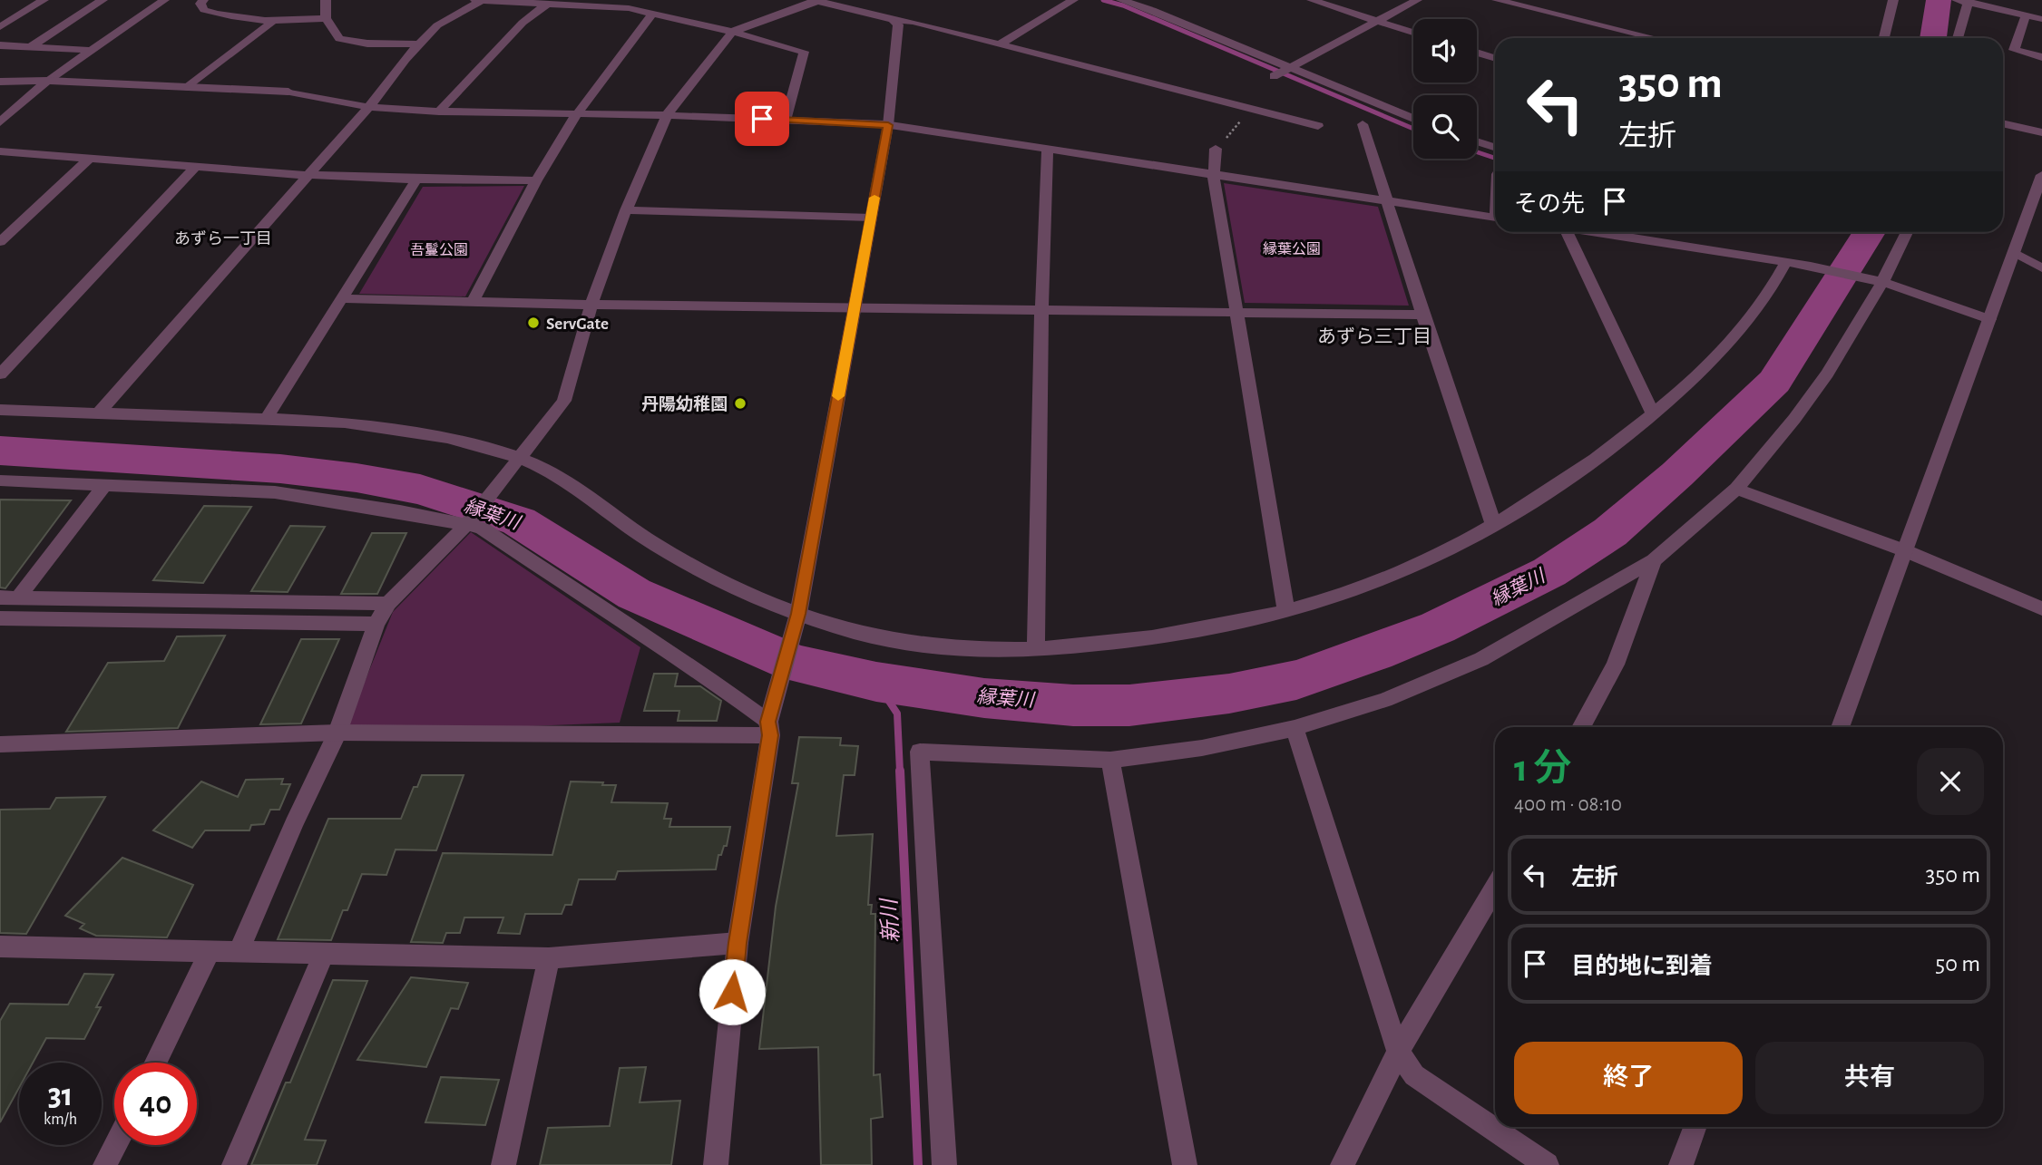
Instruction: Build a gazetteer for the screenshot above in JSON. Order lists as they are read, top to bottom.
{
  "districts": ["あずら一丁目", "あずら三丁目"],
  "water": ["縁葉川", "新川"],
  "parks": ["縁葉公園", "吾鬘公園"],
  "places": ["ServGate", "丹陽幼稚園"],
  "page": {
    "turn": ["350 m", "左折"],
    "then": "その先",
    "heading": ["1 分", "400 m · 08:10"],
    "list": [
      {
        "name": "左折",
        "value": "350 m"
      },
      {
        "name": "目的地に到着",
        "value": "50 m"
      }
    ],
    "buttons": ["終了", "共有"],
    "speed": "31 km/h",
    "limit": "40"
  }
}
